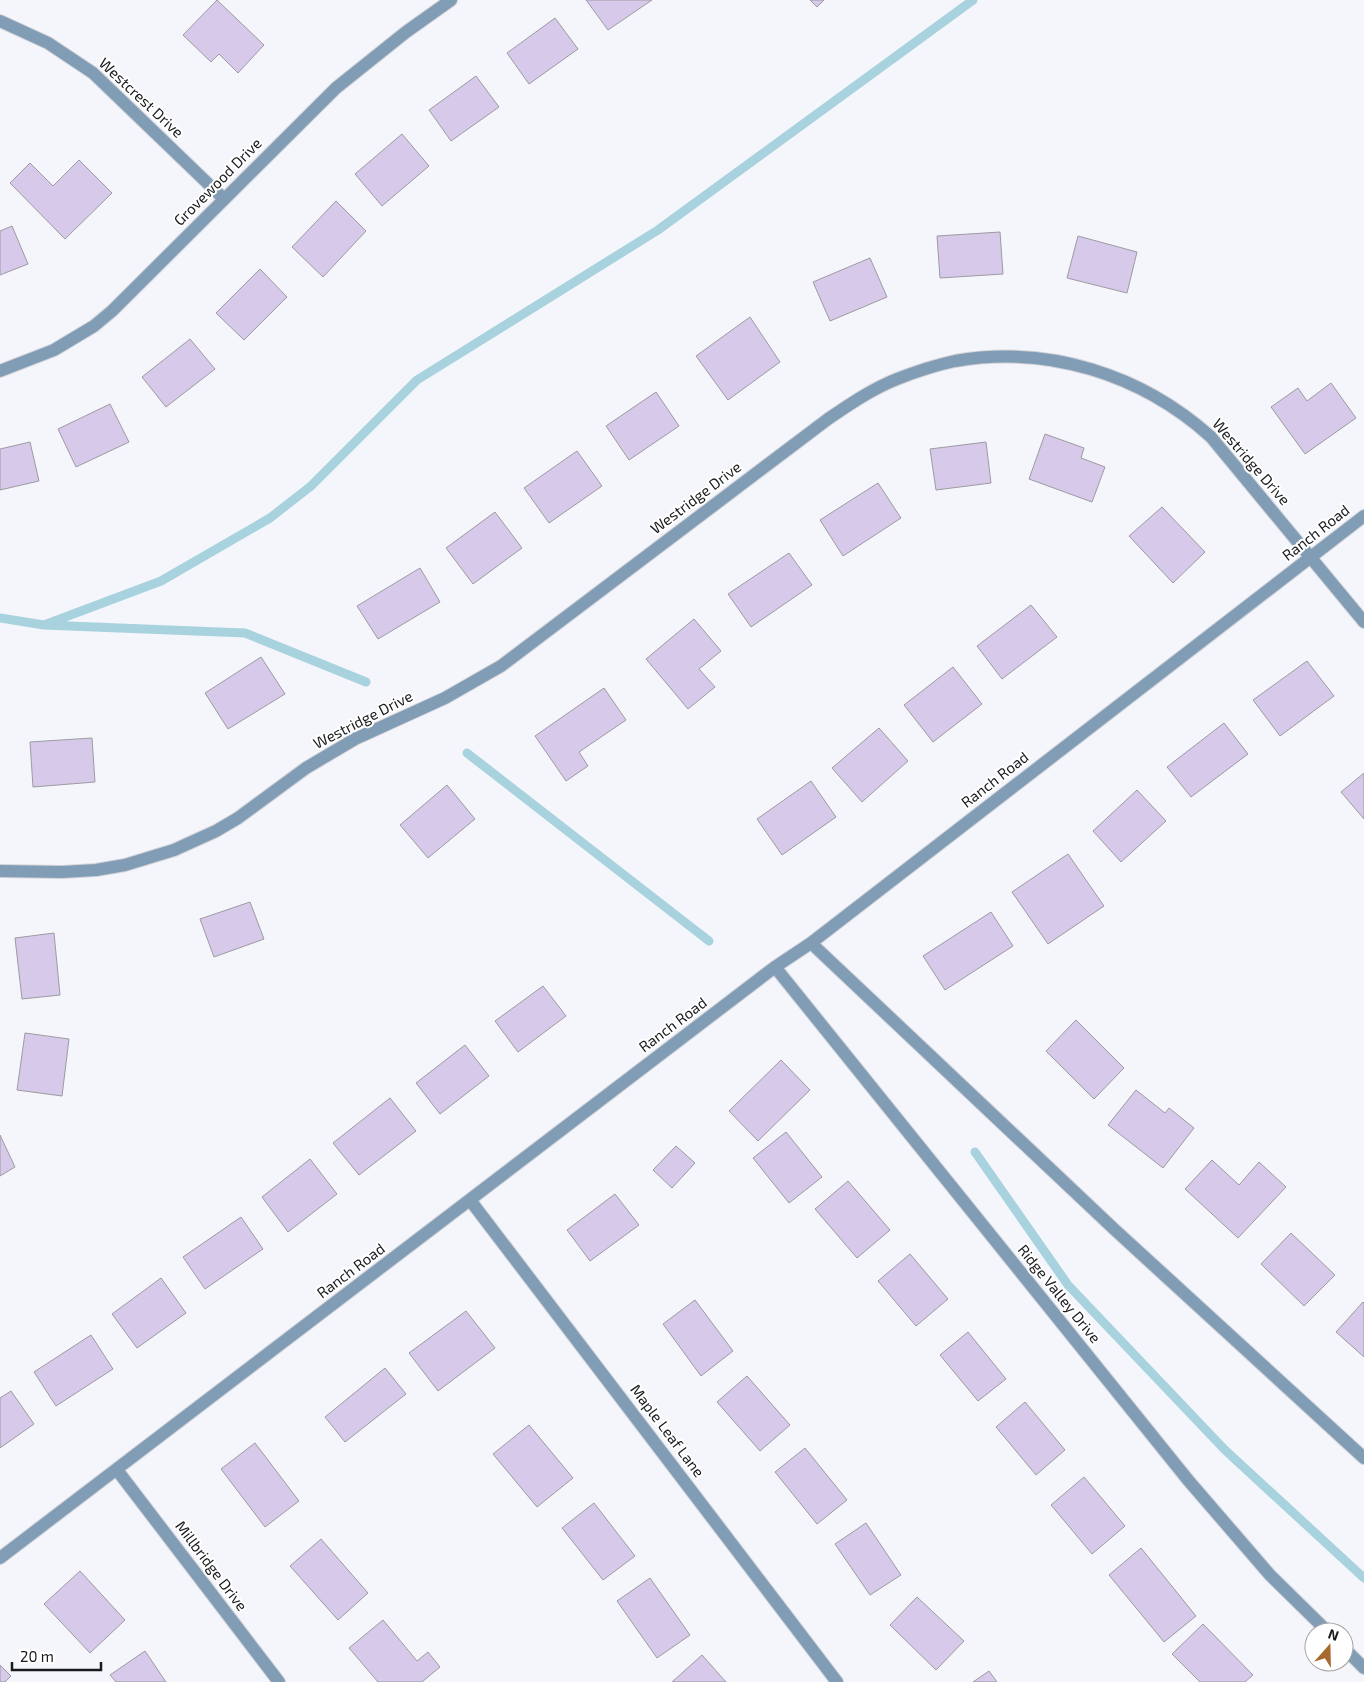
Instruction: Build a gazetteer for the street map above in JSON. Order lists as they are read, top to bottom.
{
  "streets": {
    "street": [
      "Westcrest Drive",
      "Grovewood Drive",
      "Westridge Drive",
      "Ranch Road",
      "Ridge Valley Drive",
      "Maple Leaf Lane",
      "Millbridge Drive"
    ]
  },
  "crossings": [
    ["Westcrest Drive", "Grovewood Drive"],
    ["Westridge Drive", "Ranch Road"],
    ["Ranch Road", "Ridge Valley Drive"],
    ["Ranch Road", "Maple Leaf Lane"],
    ["Ranch Road", "Millbridge Drive"]
  ],
  "scale_bar": "20 m",
  "north": "top"
}
